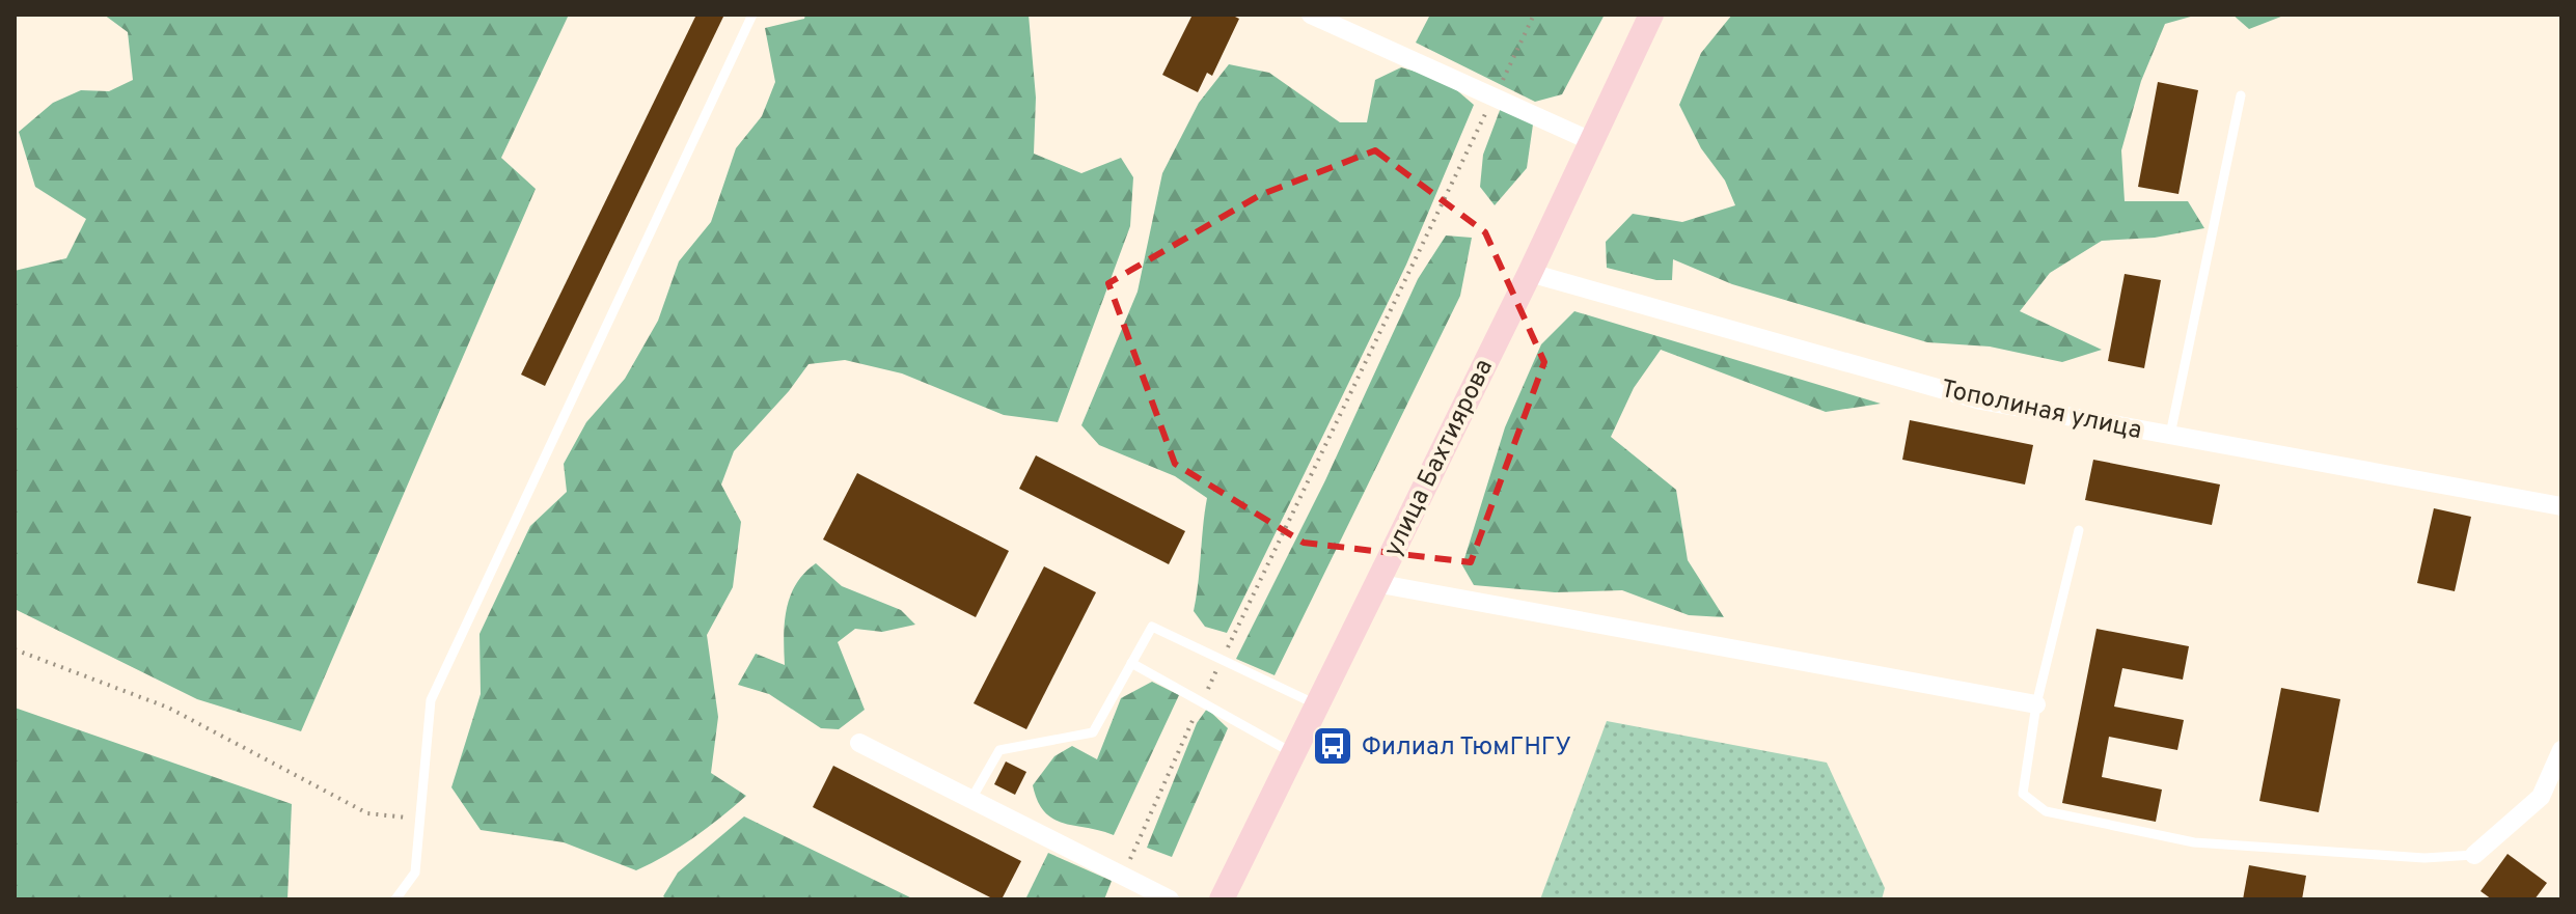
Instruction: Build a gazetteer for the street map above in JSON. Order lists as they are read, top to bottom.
{
  "streets": {
    "main road": ["улица Бахтиярова"],
    "street": ["Тополиная улица"]
  },
  "crossings": [
    ["Тополиная улица", "улица Бахтиярова"]
  ],
  "places": {
    "bus stop": ["Филиал ТюмГНГУ"]
  }
}
